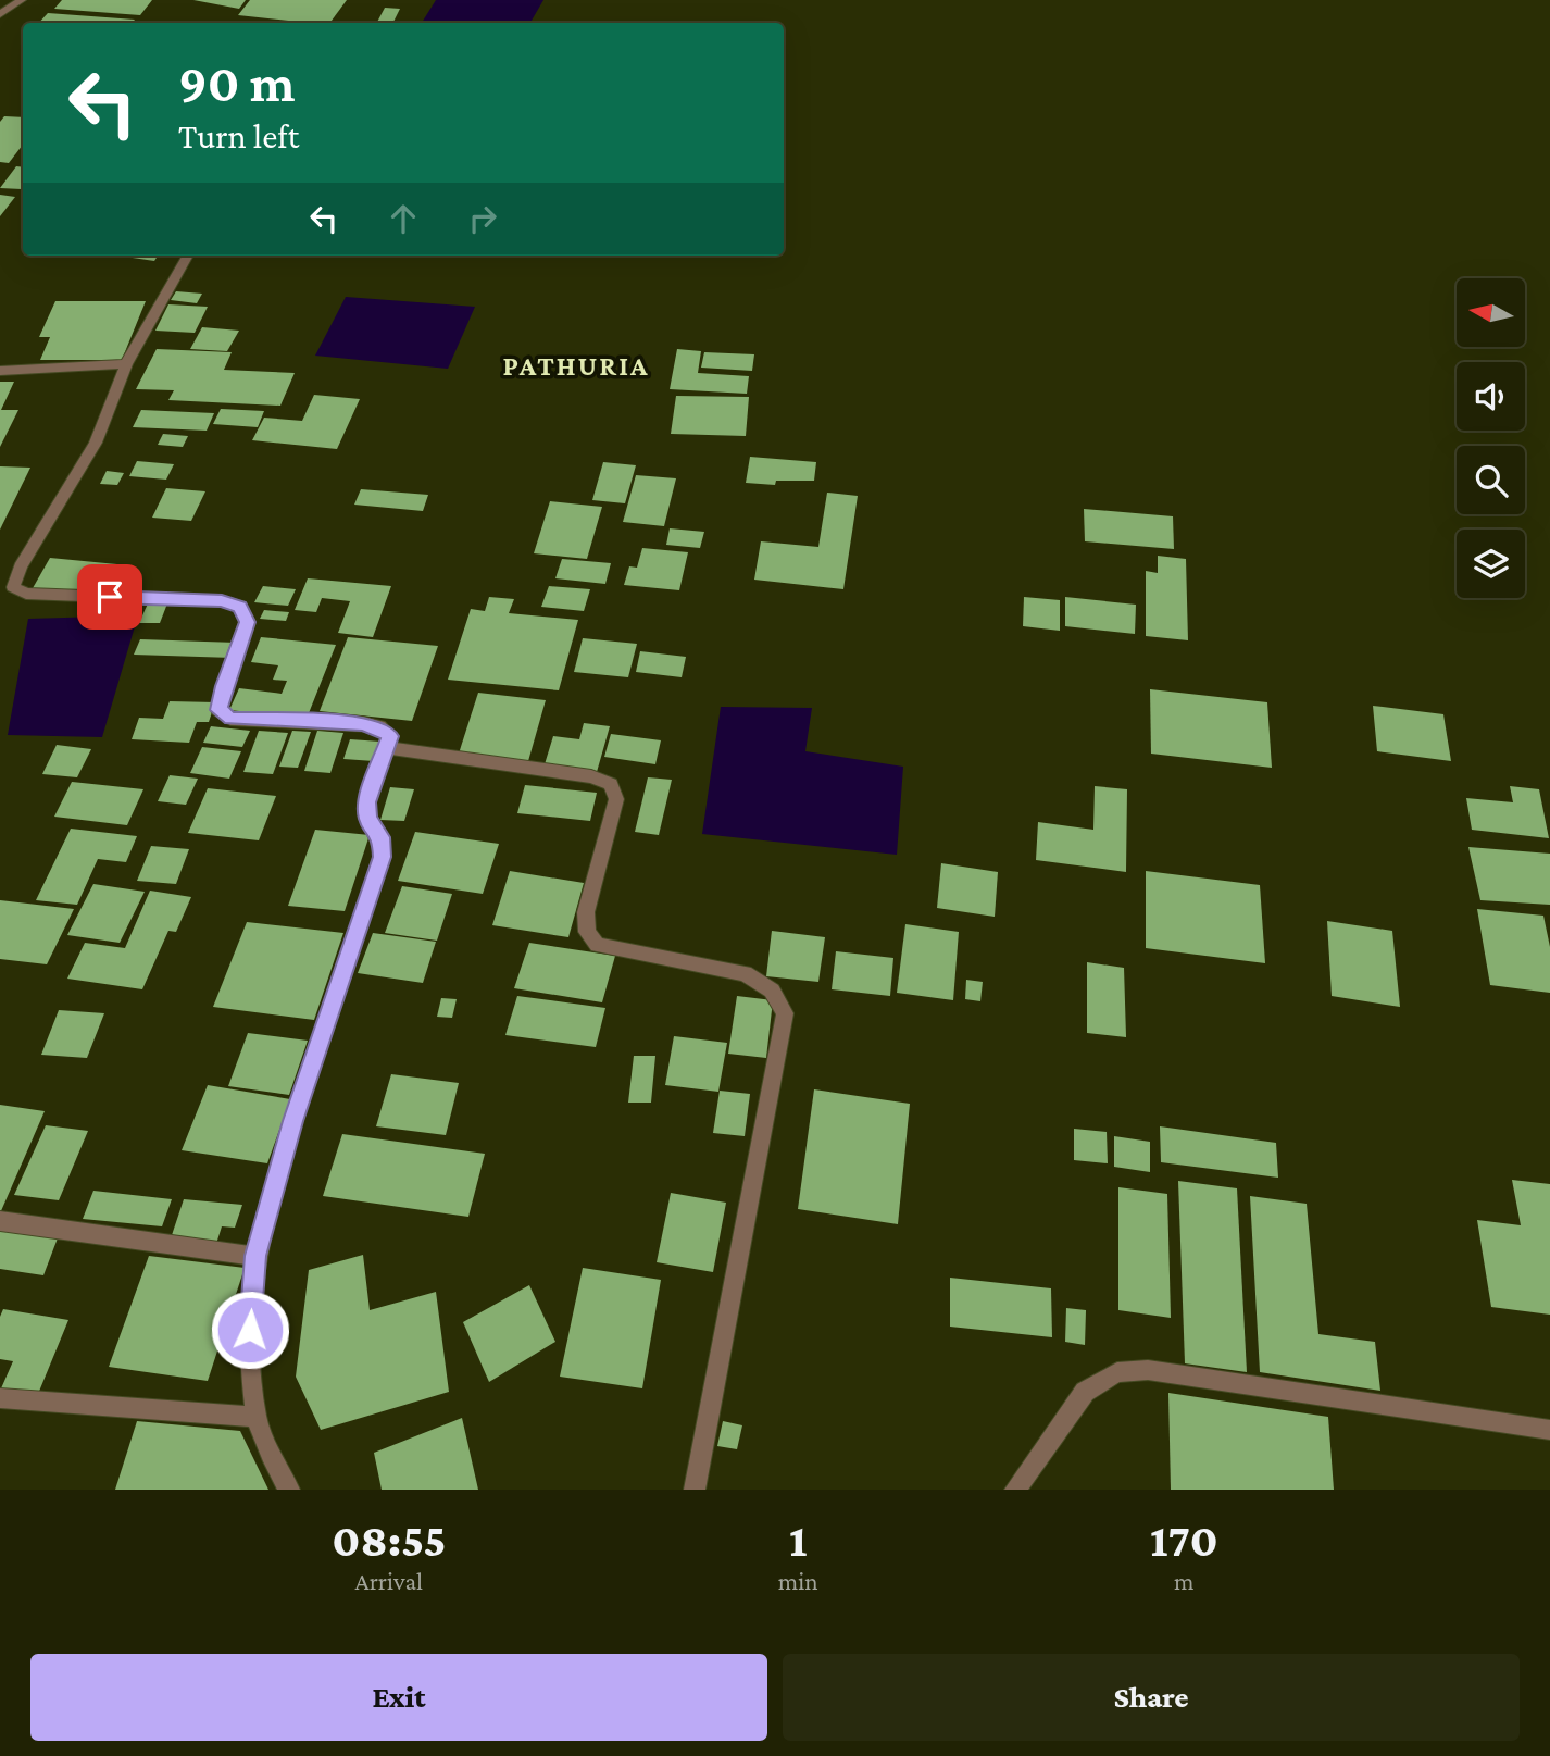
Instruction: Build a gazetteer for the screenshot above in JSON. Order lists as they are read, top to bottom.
{
  "districts": ["PATHURIA"],
  "north": "left",
  "page": {
    "turn": ["90 m", "Turn left"],
    "eta": [
      "08:55",
      "Arrival",
      "1",
      "min",
      "170",
      "m"
    ],
    "buttons": ["Exit", "Share"]
  }
}
